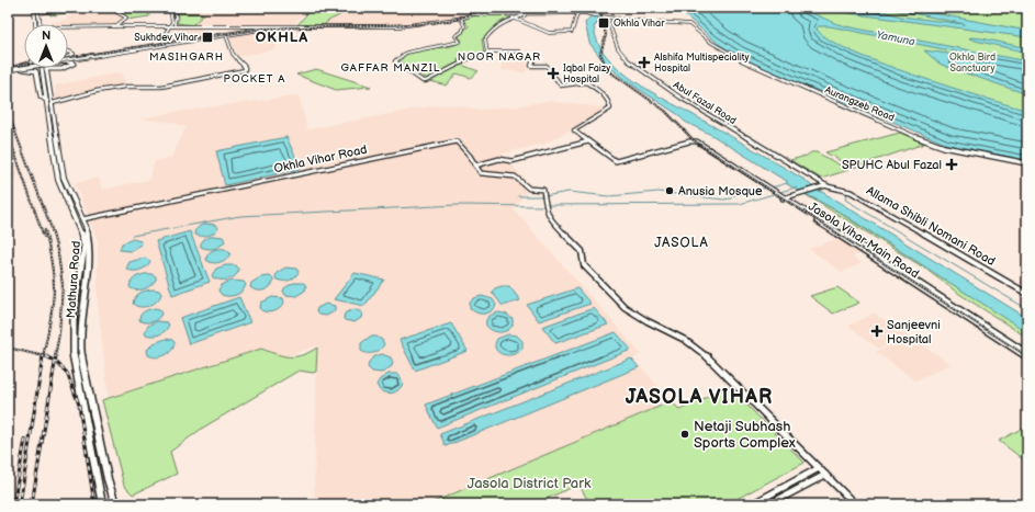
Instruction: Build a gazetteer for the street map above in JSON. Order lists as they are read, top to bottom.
{
  "streets": {
    "main road": ["Aurangzeb Road", "Mathura Road"],
    "street": [
      "Abul Fazal Road",
      "Okhla Vihar Road",
      "Allama Shibli Nomani Road",
      "Jasola Vihar Main Road"
    ]
  },
  "crossings": [
    ["Abul Fazal Road", "Aurangzeb Road"],
    ["Abul Fazal Road", "Allama Shibli Nomani Road"],
    ["Okhla Vihar Road", "Mathura Road"]
  ],
  "districts": [
    "OKHLA",
    "MASIHGARH",
    "NOOR NAGAR",
    "GAFFAR MANZIL",
    "POCKET A",
    "JASOLA",
    "JASOLA VIHAR"
  ],
  "water": ["Yamuna"],
  "parks": ["Okhla Bird Sanctuary", "Jasola District Park"],
  "places": {
    "transit": ["Okhla Vihar", "Sukhdev Vihar"],
    "health": [
      "Alshifa Multispeciality Hospital",
      "Iqbal Faizy Hospital",
      "SPUHC Abul Fazal",
      "Sanjeevni Hospital"
    ],
    "other": ["Anusia Mosque", "Netaji Subhash Sports Complex"]
  },
  "north": "top"
}
